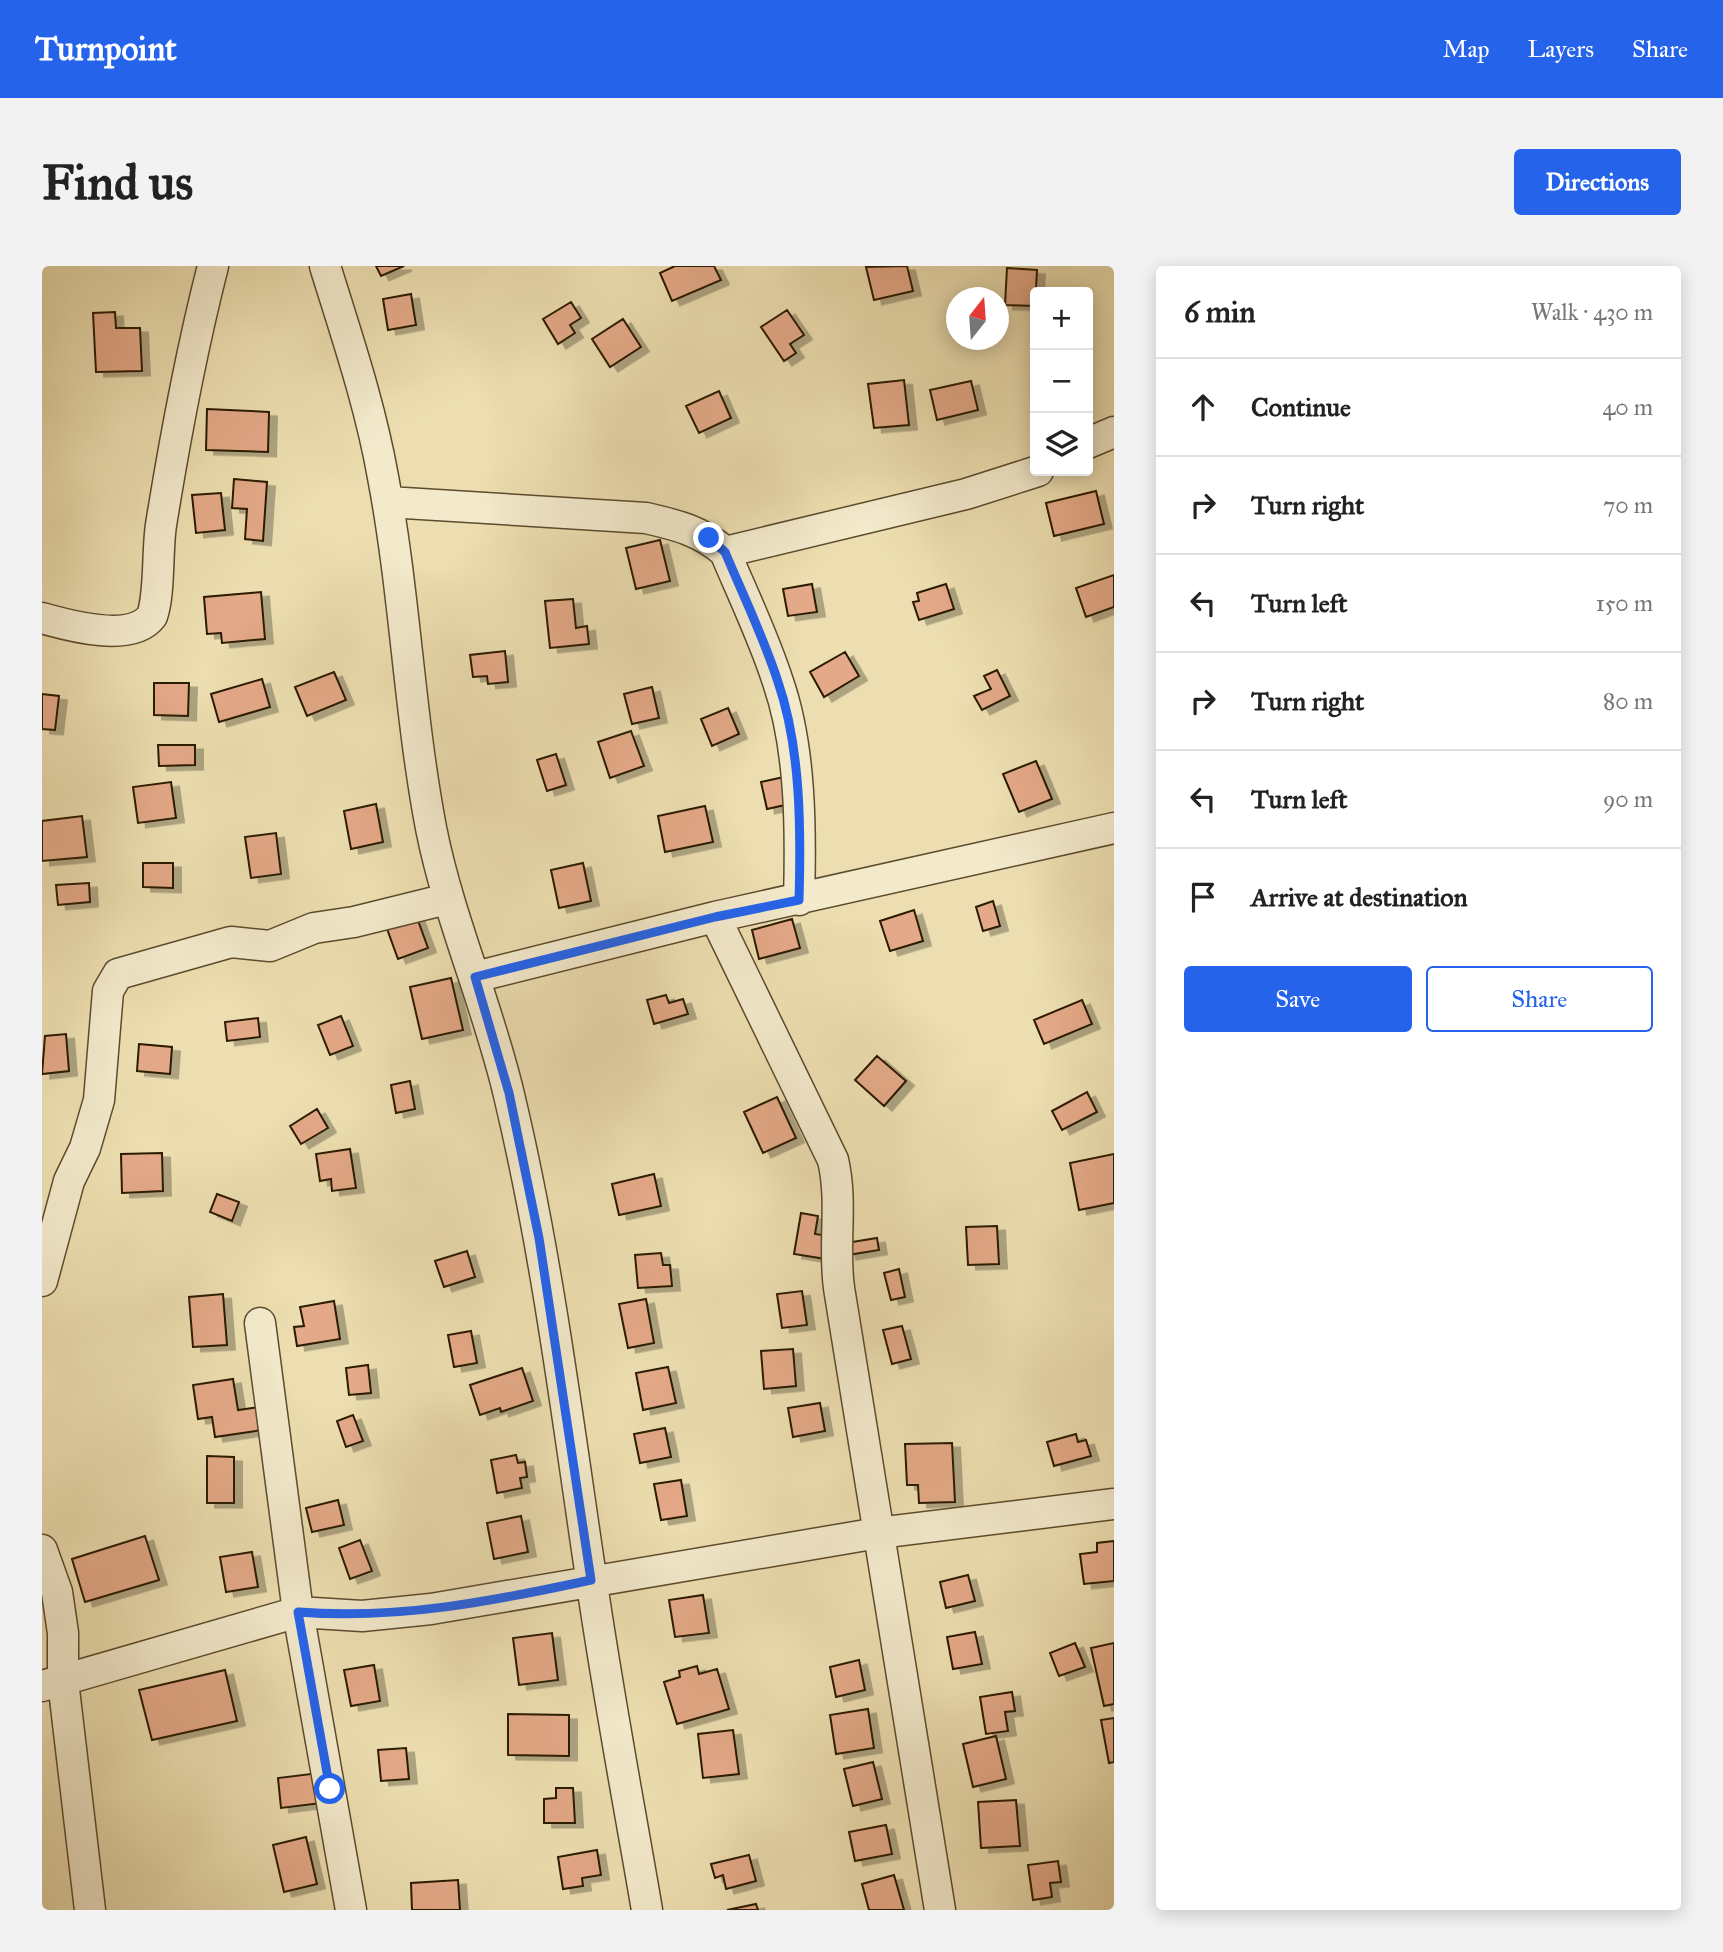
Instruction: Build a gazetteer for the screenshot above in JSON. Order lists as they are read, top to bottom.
{
  "north": "top",
  "page": {
    "header": "Turnpoint",
    "nav": ["Map", "Layers", "Share"],
    "buttons": [
      "Directions",
      ["Save", "Share"]
    ],
    "title": "Find us",
    "heading": ["6 min", "Walk · 430 m"],
    "map_buttons": ["+", "−"],
    "list": [
      ["Continue", "40 m"],
      ["Turn right", "70 m"],
      ["Turn left", "150 m"],
      ["Turn right", "80 m"],
      ["Turn left", "90 m"],
      "Arrive at destination"
    ]
  }
}
